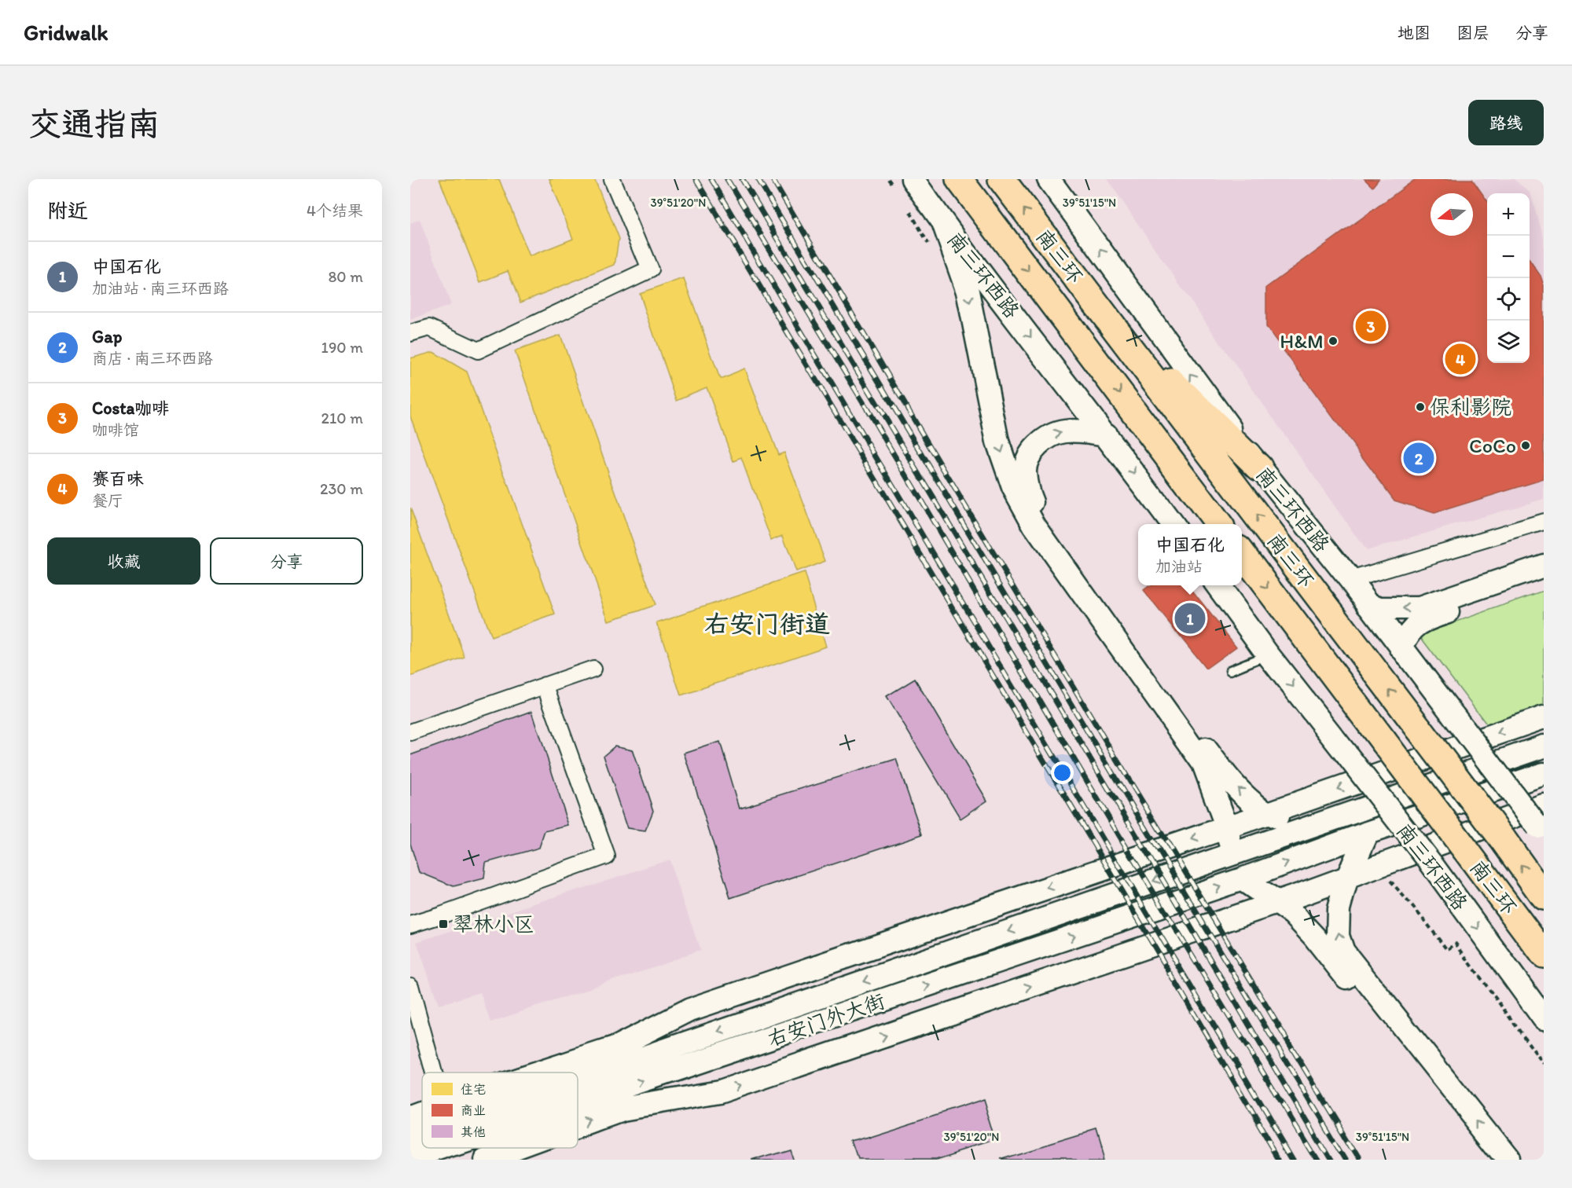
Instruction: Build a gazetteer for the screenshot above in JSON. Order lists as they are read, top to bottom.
{
  "streets": {
    "highway": ["南三环"],
    "main road": ["南三环西路", "右安门外大街"]
  },
  "districts": ["右安门街道"],
  "places": {
    "other": ["H&M", "保利影院", "CoCo"],
    "transit": ["翠林小区"]
  },
  "legend": ["住宅", "商业", "其他"],
  "north": "left",
  "page": {
    "header": "Gridwalk",
    "nav": ["地图", "图层", "分享"],
    "buttons": [
      "路线",
      ["收藏", "分享"]
    ],
    "title": "交通指南",
    "heading": ["附近", "4个结果"],
    "map_buttons": ["+", "−"],
    "list": [
      {
        "mark": "1",
        "name": "中国石化",
        "note": "加油站 · 南三环西路",
        "value": "80 m"
      },
      {
        "mark": "2",
        "name": "Gap",
        "note": "商店 · 南三环西路",
        "value": "190 m"
      },
      {
        "mark": "3",
        "name": "Costa咖啡",
        "note": "咖啡馆",
        "value": "210 m"
      },
      {
        "mark": "4",
        "name": "赛百味",
        "note": "餐厅",
        "value": "230 m"
      }
    ],
    "pins": [
      "3",
      "4",
      "2",
      "1"
    ],
    "popup": ["中国石化", "加油站"]
  },
  "coordinates": ["39°51'20\"N", "39°51'15\"N"]
}
